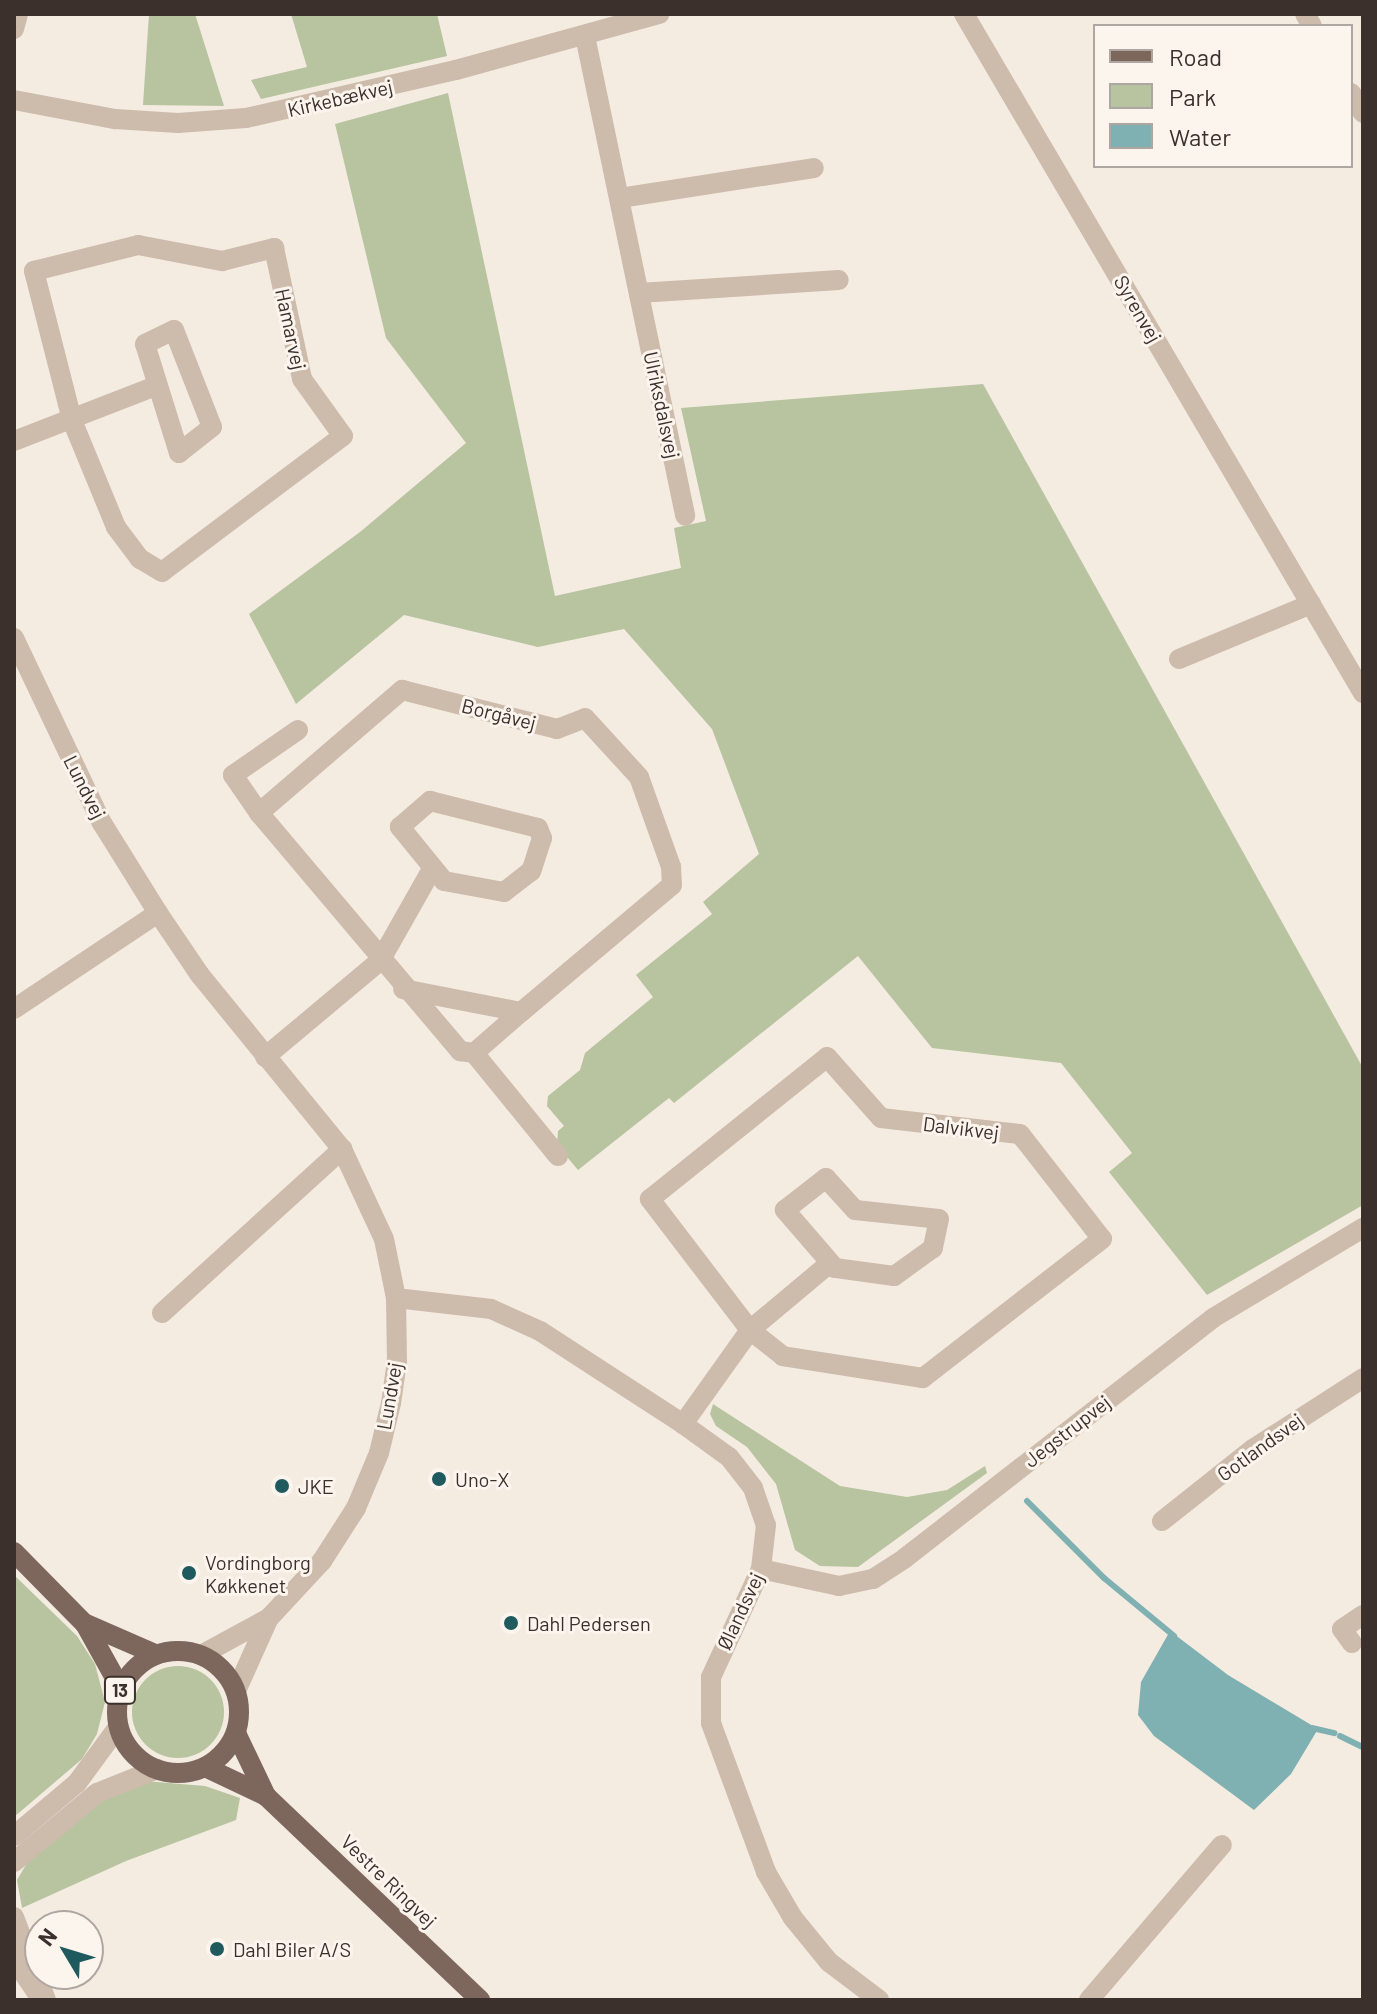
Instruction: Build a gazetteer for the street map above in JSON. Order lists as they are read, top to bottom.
{
  "streets": {
    "main road": ["13", "Vestre Ringvej"],
    "street": [
      "Kirkebækvej",
      "Syrenvej",
      "Hamarvej",
      "Ulriksdalsvej",
      "Borgåvej",
      "Lundvej",
      "Dalvikvej",
      "Jegstrupvej",
      "Gotlandsvej",
      "Ølandsvej"
    ]
  },
  "crossings": [
    ["Kirkebækvej", "Ulriksdalsvej"],
    ["Lundvej", "Ølandsvej"],
    ["Lundvej", "13"],
    ["Lundvej", "Vestre Ringvej"],
    ["Jegstrupvej", "Ølandsvej"],
    ["13", "Vestre Ringvej"]
  ],
  "places": [
    "Uno-X",
    "JKE",
    "Vordingborg Køkkenet",
    "Dahl Pedersen",
    "Dahl Biler A/S"
  ],
  "legend": ["Road", "Park", "Water"],
  "north": "top left"
}
